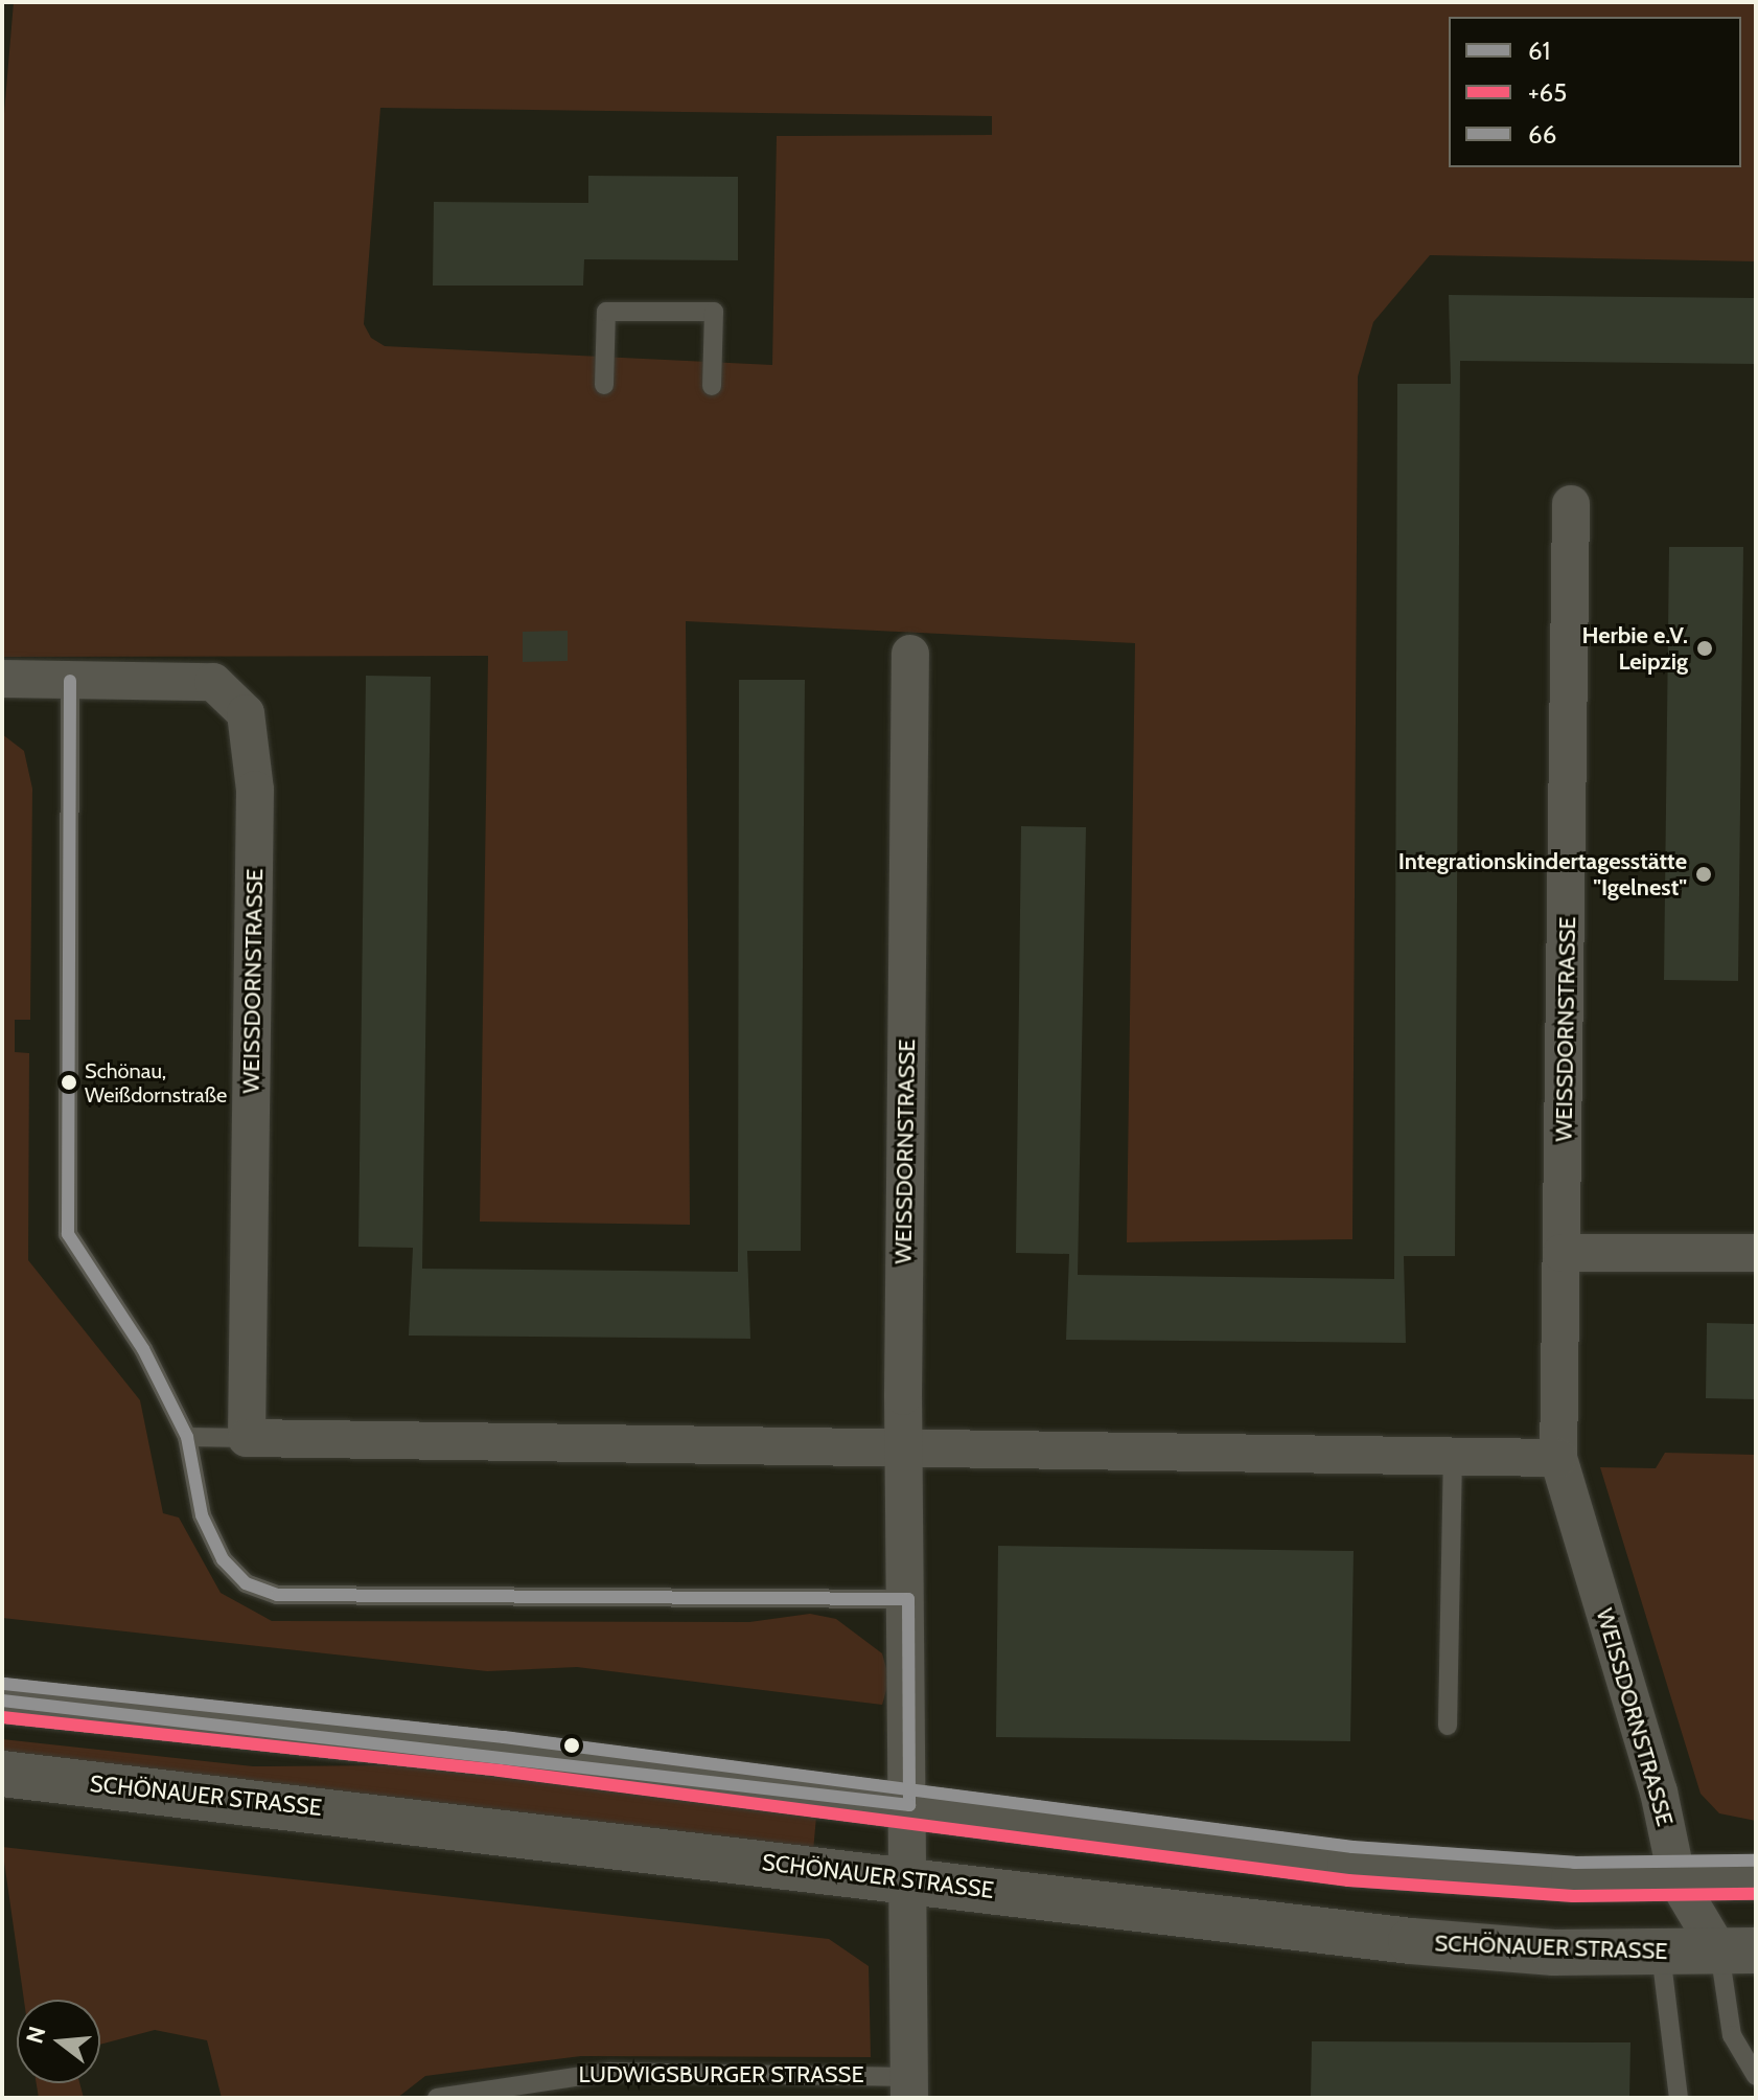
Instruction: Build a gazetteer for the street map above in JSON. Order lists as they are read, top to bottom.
{
  "streets": {
    "main road": ["SCHÖNAUER STRASSE"],
    "street": ["WEISSDORNSTRASSE", "LUDWIGSBURGER STRASSE"]
  },
  "crossings": [
    ["WEISSDORNSTRASSE", "SCHÖNAUER STRASSE"],
    ["WEISSDORNSTRASSE", "LUDWIGSBURGER STRASSE"],
    ["SCHÖNAUER STRASSE", "LUDWIGSBURGER STRASSE"]
  ],
  "places": ["Herbie e.V. Leipzig", "Integrationskindertagesstätte \"Igelnest\"", "Schönau, Weißdornstraße"],
  "lines": ["transit line 61", "transit line 66", "transit line +65"],
  "legend": ["61", "+65", "66"],
  "north": "left"
}
